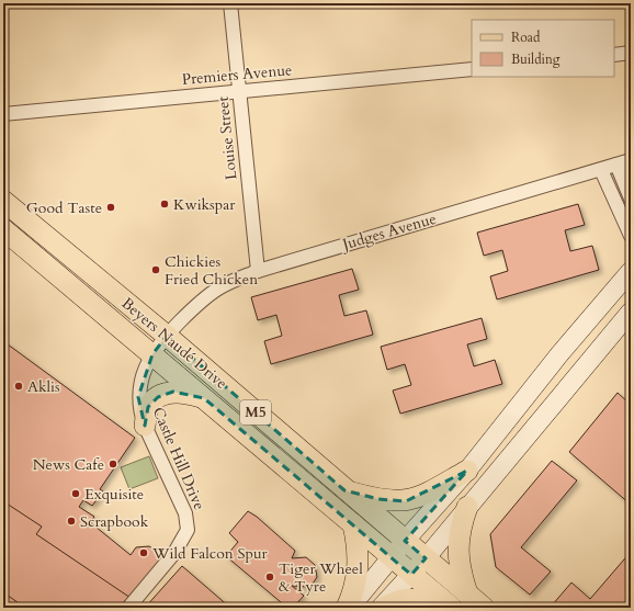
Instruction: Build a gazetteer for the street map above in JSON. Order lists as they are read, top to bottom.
{
  "streets": {
    "main road": ["Beyers Naudé Drive", "M5"],
    "street": [
      "Premiers Avenue",
      "Louise Street",
      "Judges Avenue",
      "Castle Hill Drive"
    ]
  },
  "crossings": [
    ["Premiers Avenue", "Louise Street"],
    ["Louise Street", "Judges Avenue"],
    ["Judges Avenue", "Beyers Naudé Drive"],
    ["Judges Avenue", "Castle Hill Drive"],
    ["Beyers Naudé Drive", "Castle Hill Drive"]
  ],
  "places": [
    "Kwikspar",
    "Good Taste",
    "Chickies Fried Chicken",
    "Aklis",
    "News Cafe",
    "Exquisite",
    "Scrapbook",
    "Wild Falcon Spur",
    "Tiger Wheel & Tyre"
  ],
  "legend": ["Road", "Building"]
}
